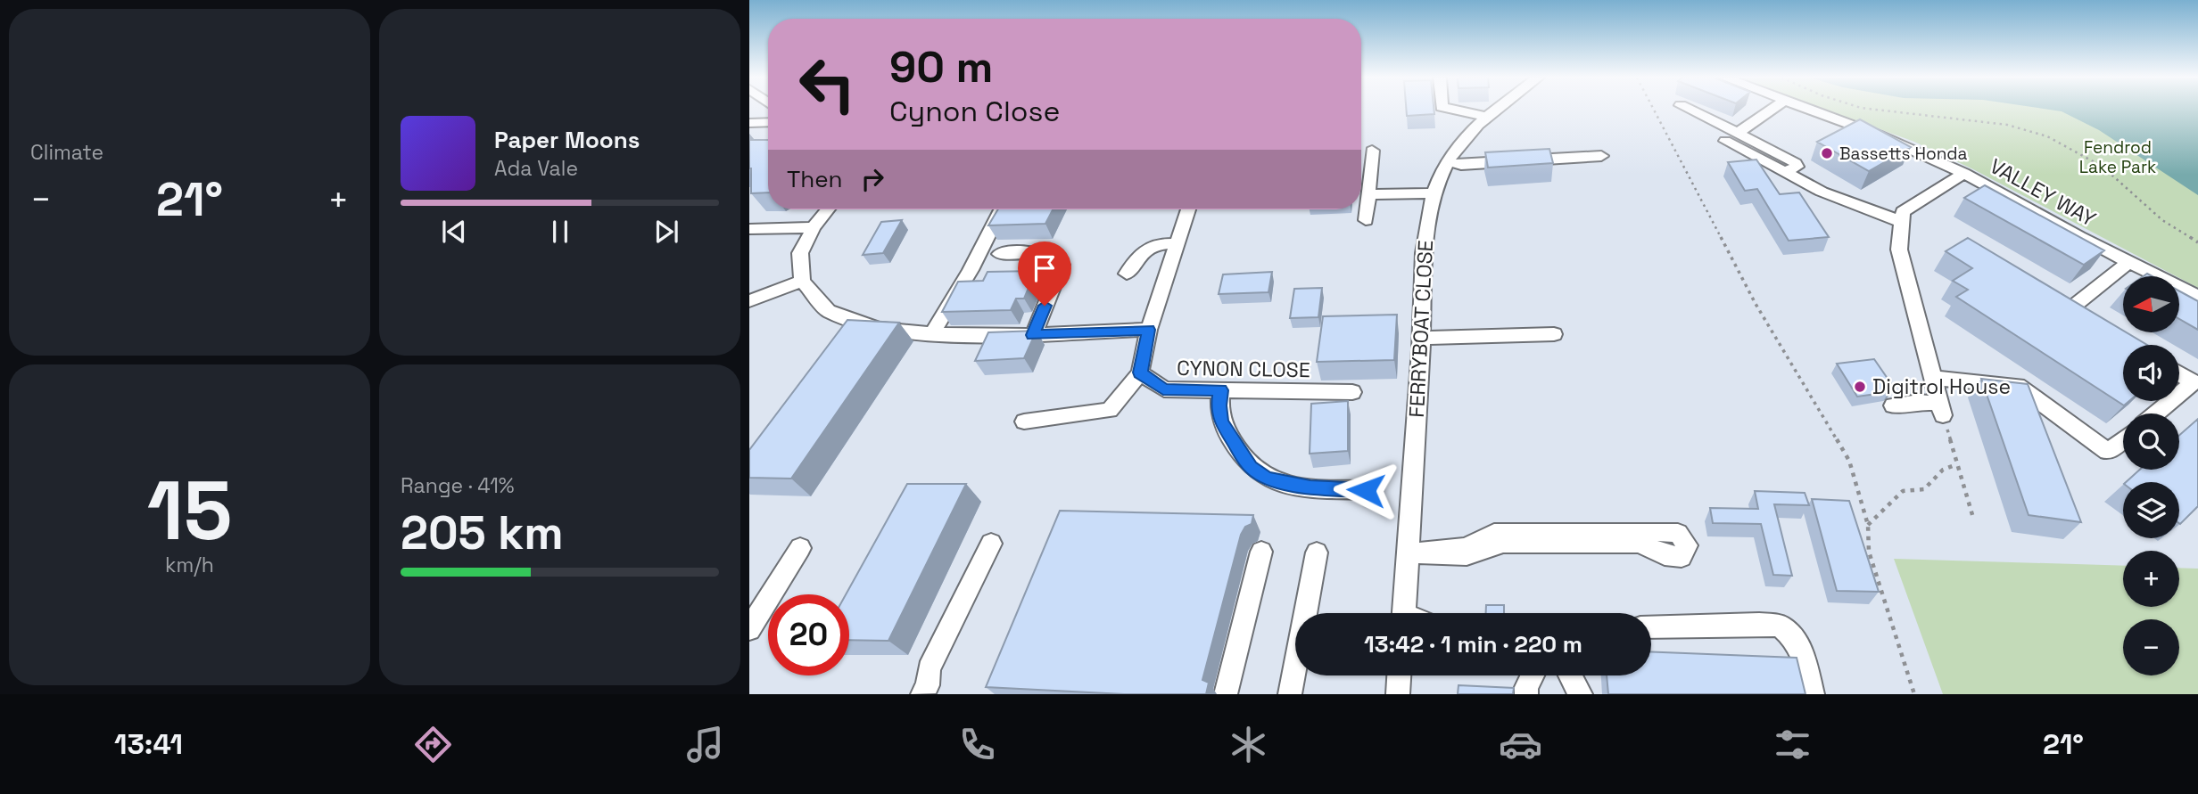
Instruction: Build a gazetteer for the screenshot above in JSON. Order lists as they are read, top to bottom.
{
  "streets": {
    "street": ["VALLEY WAY", "FERRYBOAT CLOSE", "CYNON CLOSE"]
  },
  "parks": ["Fendrod Lake Park"],
  "places": ["Bassetts Honda", "Digitrol House"],
  "north": "left",
  "page": {
    "tile": [
      "Climate",
      ["15", "km/h"],
      ["Range · 41%", "205 km"]
    ],
    "turn": ["90 m", "Cynon Close"],
    "song": ["Paper Moons", "Ada Vale"],
    "then": "Then",
    "heat": ["−", "21°", "+"],
    "map_buttons": ["+", "−"],
    "limit": "20",
    "trip": "13:42 · 1 min · 220 m",
    "tabs": ["13:41", "21°"]
  }
}
